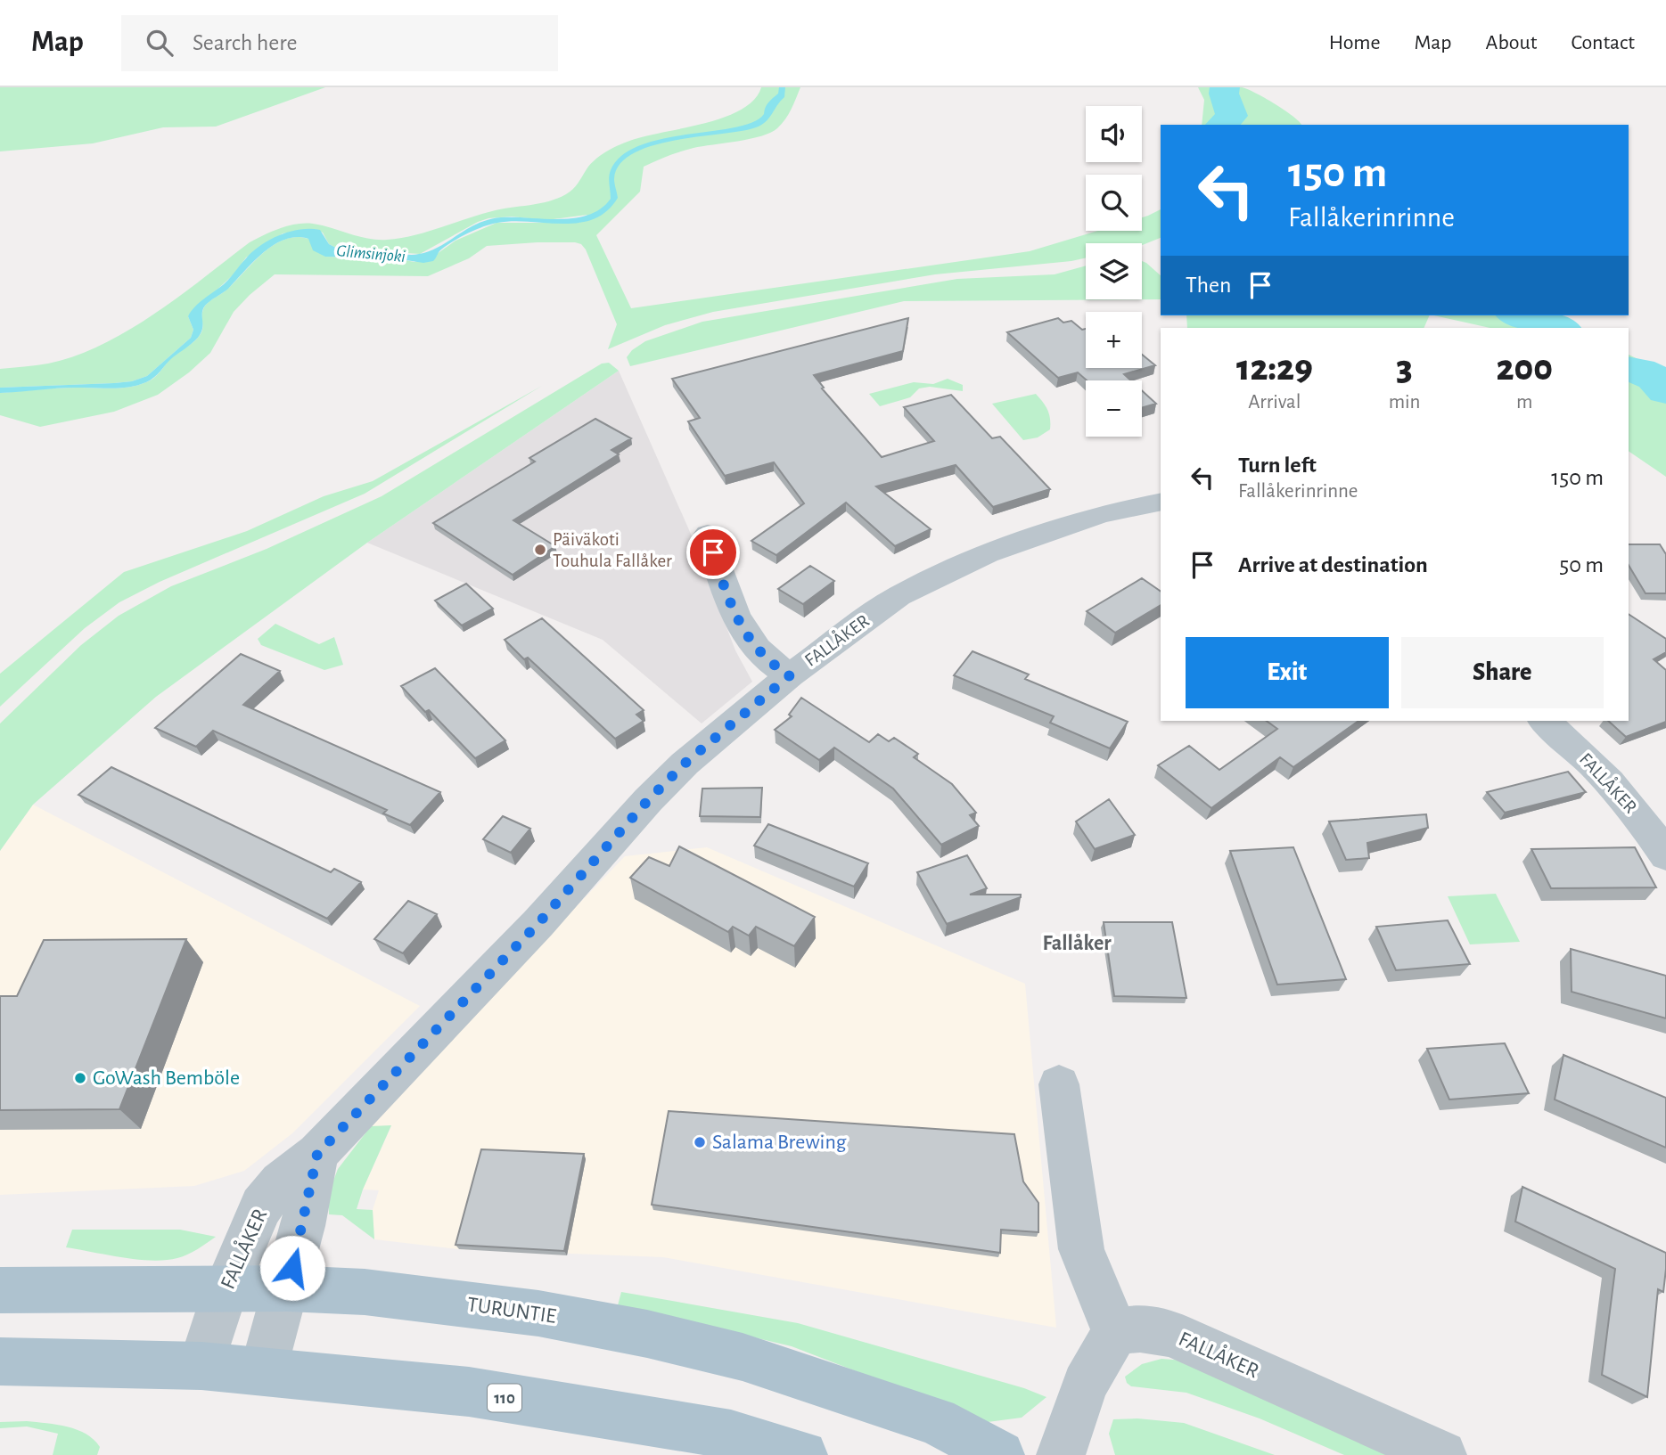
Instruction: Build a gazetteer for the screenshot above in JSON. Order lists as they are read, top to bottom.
{
  "streets": {
    "main road": ["TURUNTIE", "110"],
    "street": ["FALLÅKER"]
  },
  "crossings": [
    ["FALLÅKER", "TURUNTIE"],
    ["FALLÅKER", "110"]
  ],
  "districts": ["Fallåker"],
  "water": ["Glimsinjoki"],
  "places": ["Päiväkoti Touhula Fallåker", "GoWash Bemböle", "Salama Brewing"],
  "page": {
    "header": "Map",
    "search": "Search here",
    "nav": [
      "Home",
      "Map",
      "About",
      "Contact"
    ],
    "map_buttons": ["+", "−"],
    "turn": ["150 m", "Fallåkerinrinne"],
    "then": "Then",
    "eta": [
      "12:29",
      "Arrival",
      "3",
      "min",
      "200",
      "m"
    ],
    "list": [
      {
        "name": "Turn left",
        "note": "Fallåkerinrinne",
        "value": "150 m"
      },
      {
        "name": "Arrive at destination",
        "value": "50 m"
      }
    ],
    "buttons": ["Exit", "Share"]
  }
}
